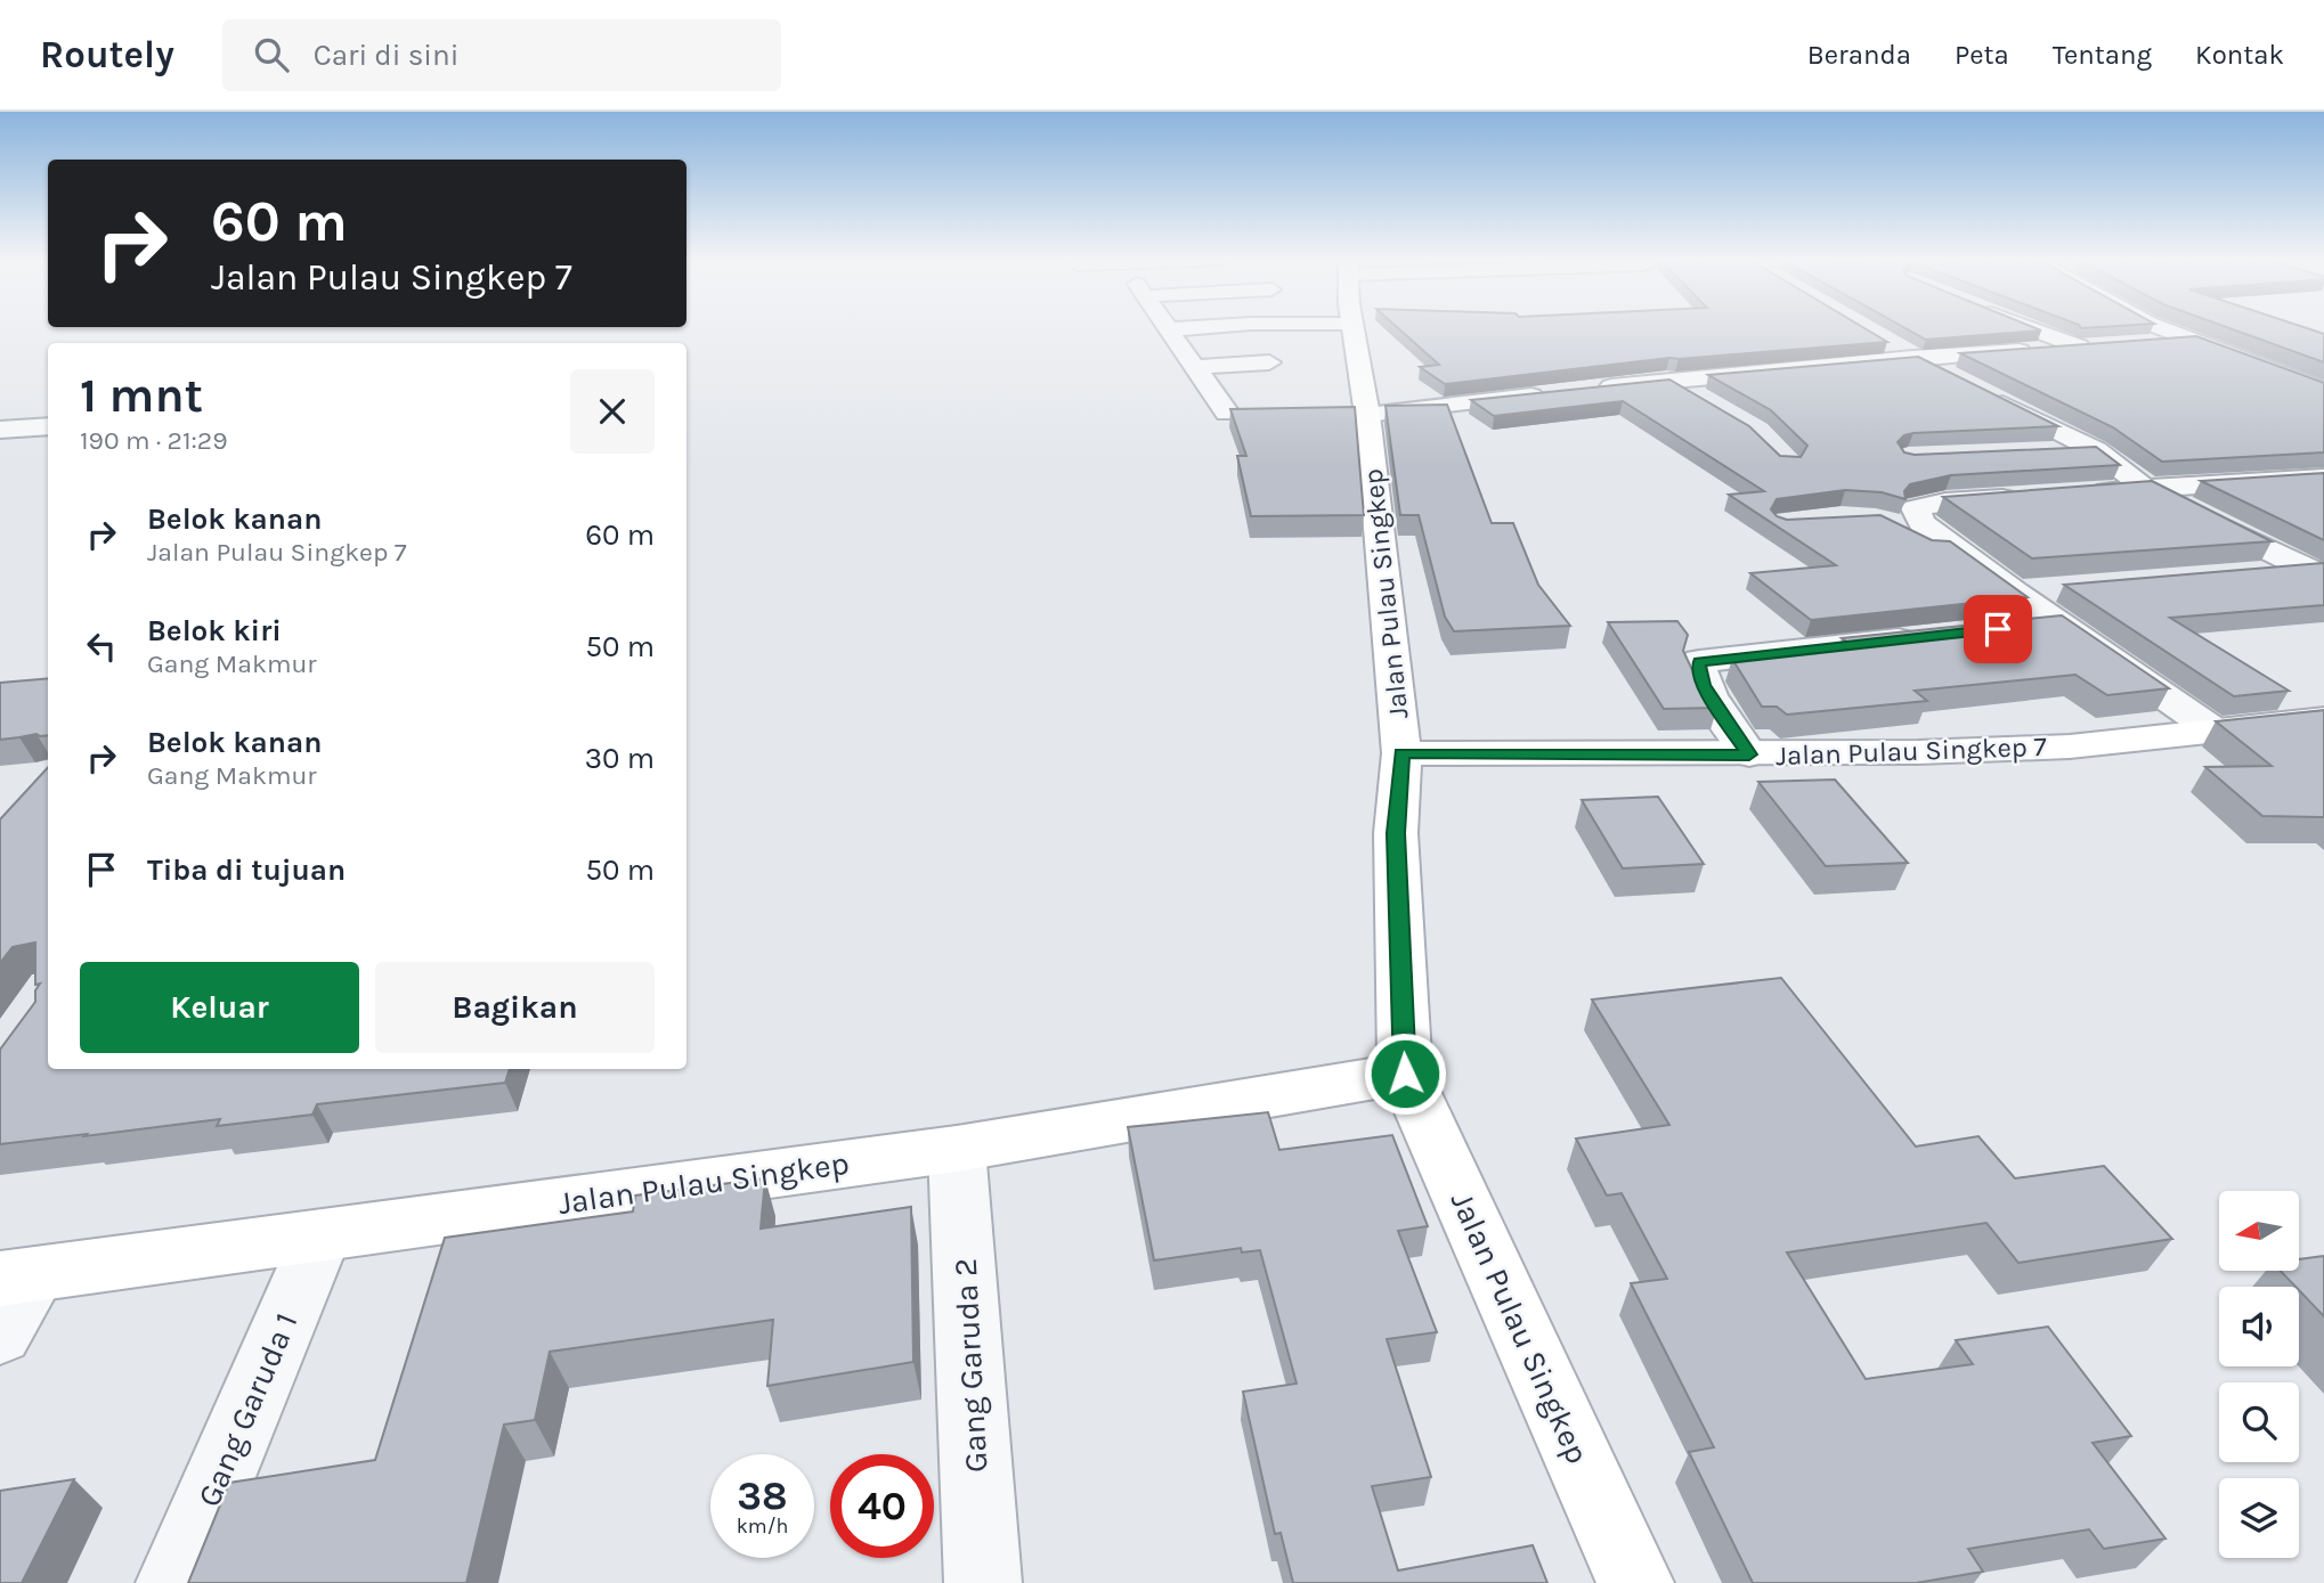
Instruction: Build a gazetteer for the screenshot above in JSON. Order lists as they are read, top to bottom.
{
  "streets": {
    "street": [
      "Jalan Pulau Singkep",
      "Jalan Pulau Singkep 7",
      "Gang Garuda 2",
      "Gang Garuda 1"
    ]
  },
  "crossings": [
    ["Jalan Pulau Singkep", "Jalan Pulau Singkep 7"],
    ["Jalan Pulau Singkep", "Gang Garuda 2"],
    ["Jalan Pulau Singkep", "Gang Garuda 1"]
  ],
  "north": "left",
  "page": {
    "header": "Routely",
    "search": "Cari di sini",
    "nav": [
      "Beranda",
      "Peta",
      "Tentang",
      "Kontak"
    ],
    "turn": ["60 m", "Jalan Pulau Singkep 7"],
    "heading": ["1 mnt", "190 m · 21:29"],
    "list": [
      {
        "name": "Belok kanan",
        "note": "Jalan Pulau Singkep 7",
        "value": "60 m"
      },
      {
        "name": "Belok kiri",
        "note": "Gang Makmur",
        "value": "50 m"
      },
      {
        "name": "Belok kanan",
        "note": "Gang Makmur",
        "value": "30 m"
      },
      {
        "name": "Tiba di tujuan",
        "value": "50 m"
      }
    ],
    "buttons": ["Keluar", "Bagikan"],
    "speed": "38 km/h",
    "limit": "40"
  }
}
